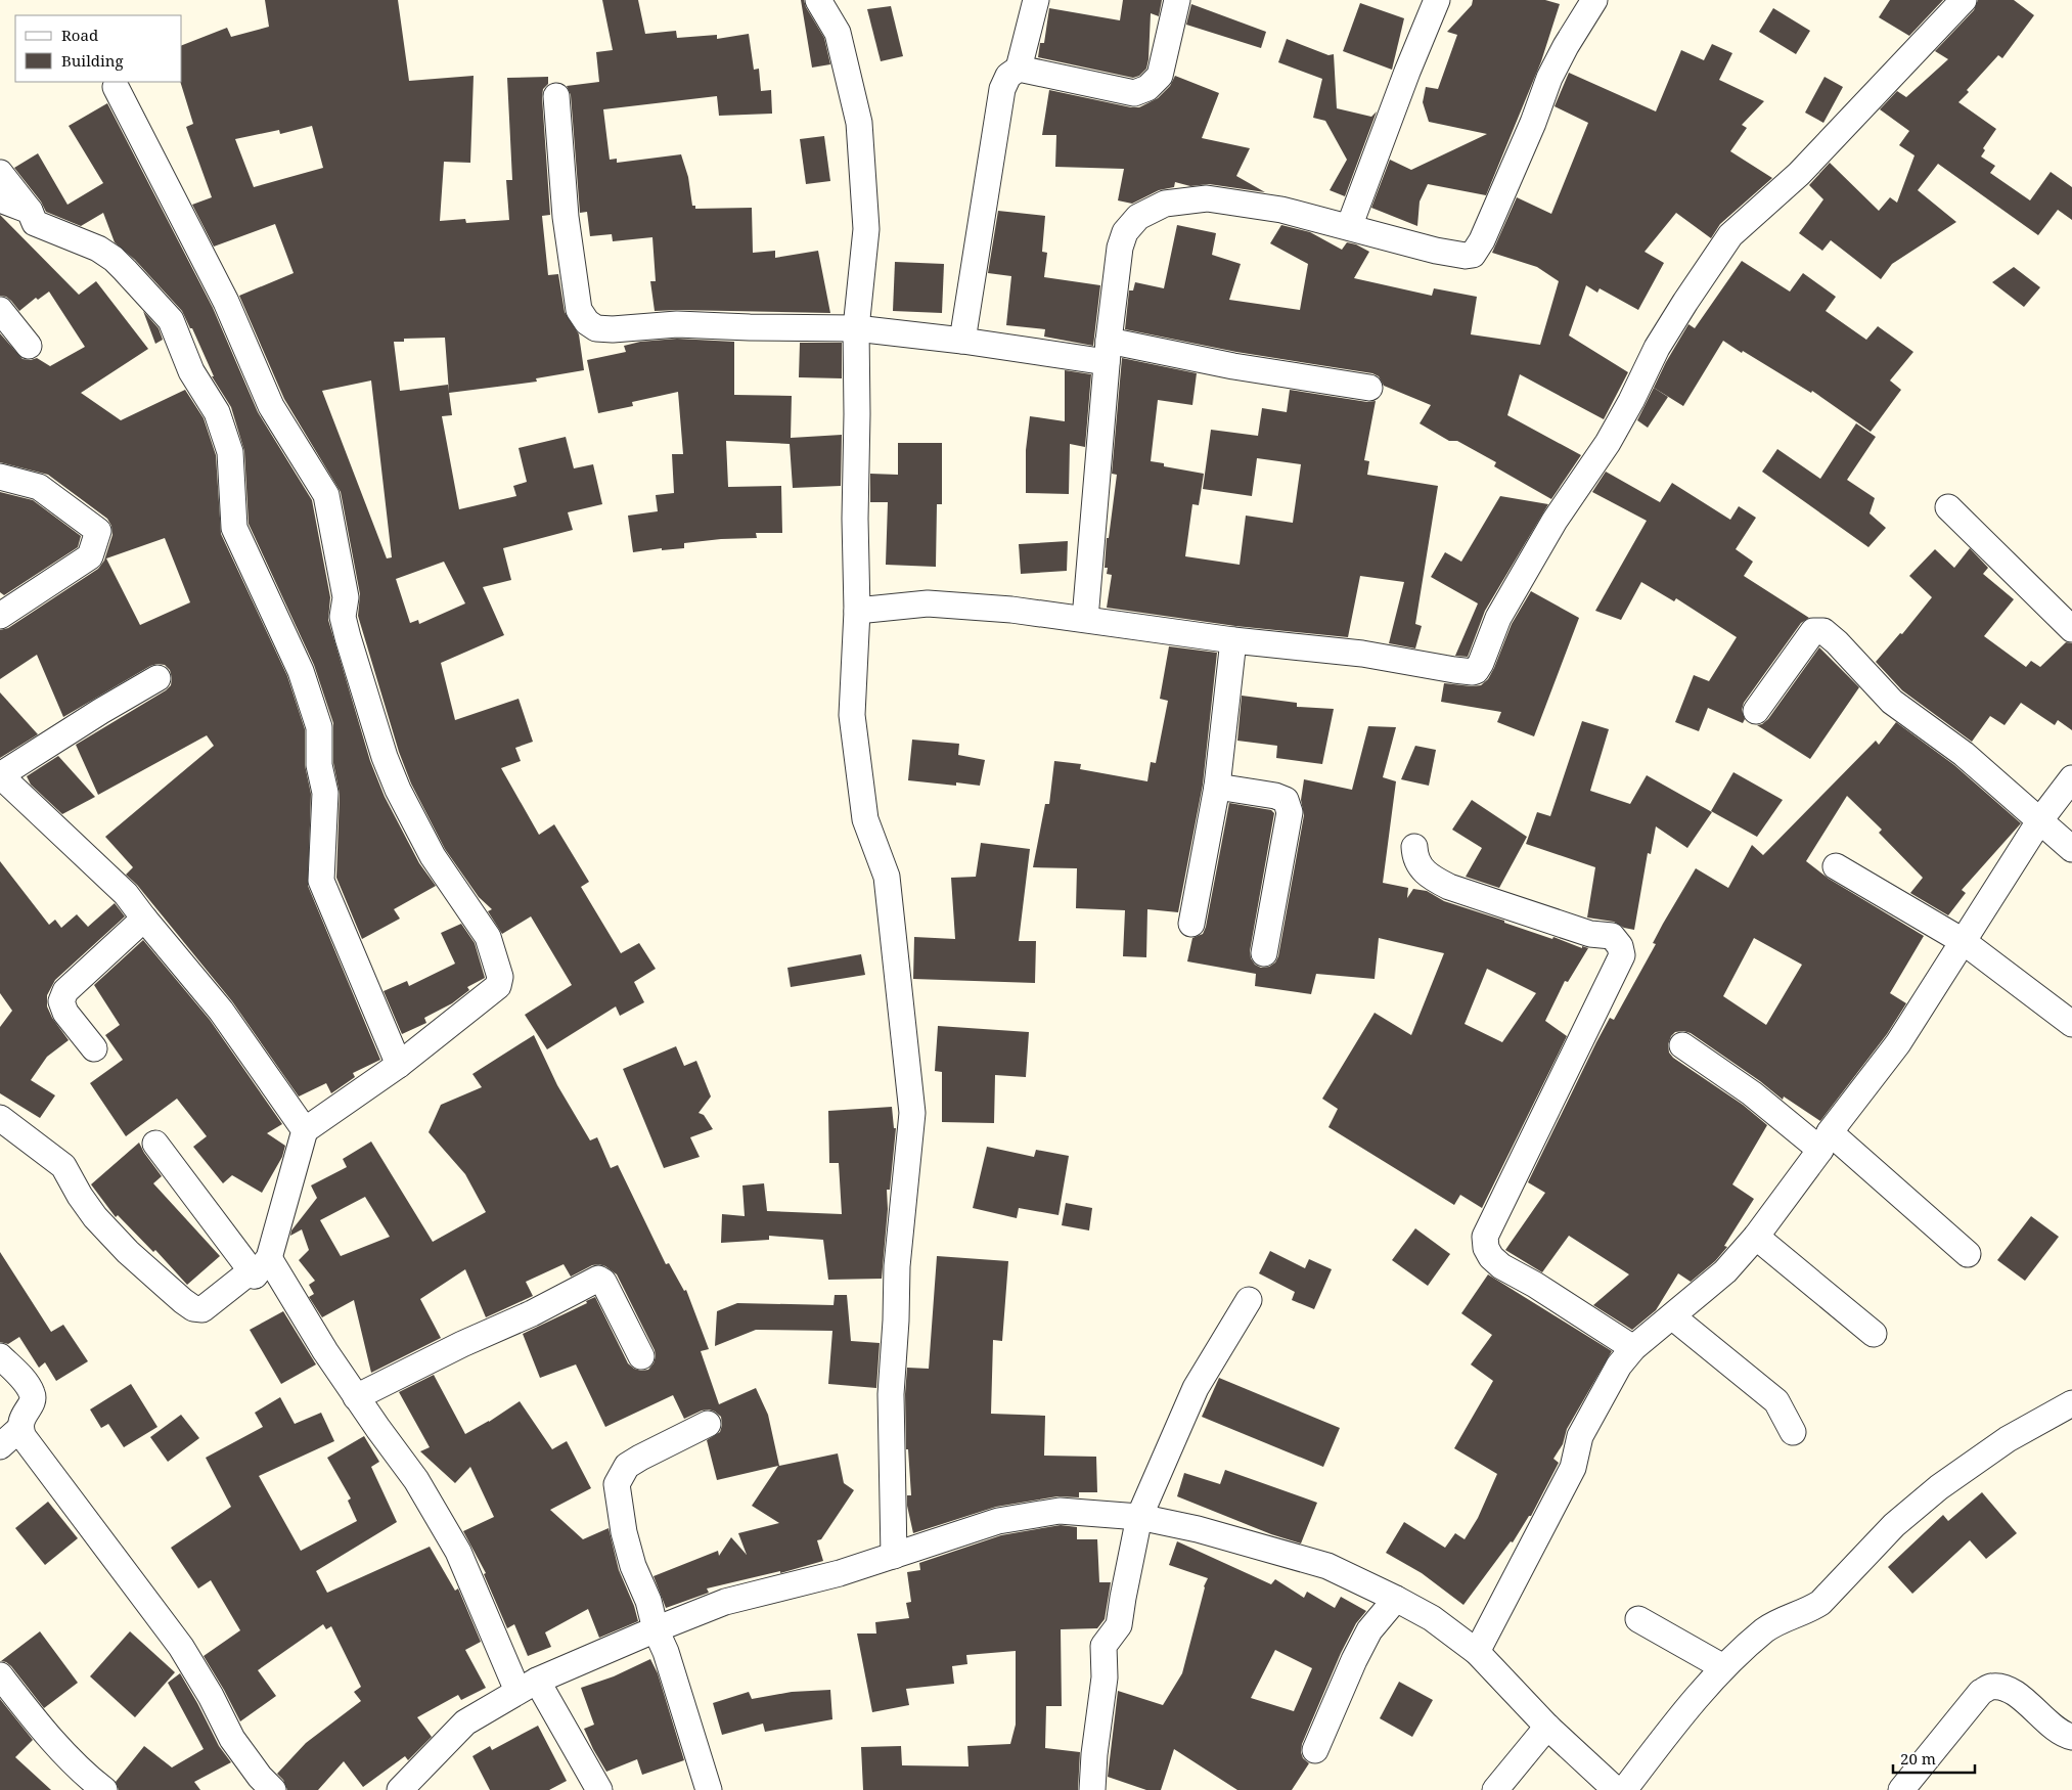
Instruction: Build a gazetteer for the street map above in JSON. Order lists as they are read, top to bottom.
{
  "legend": ["Road", "Building"],
  "scale_bar": "20 m"
}
